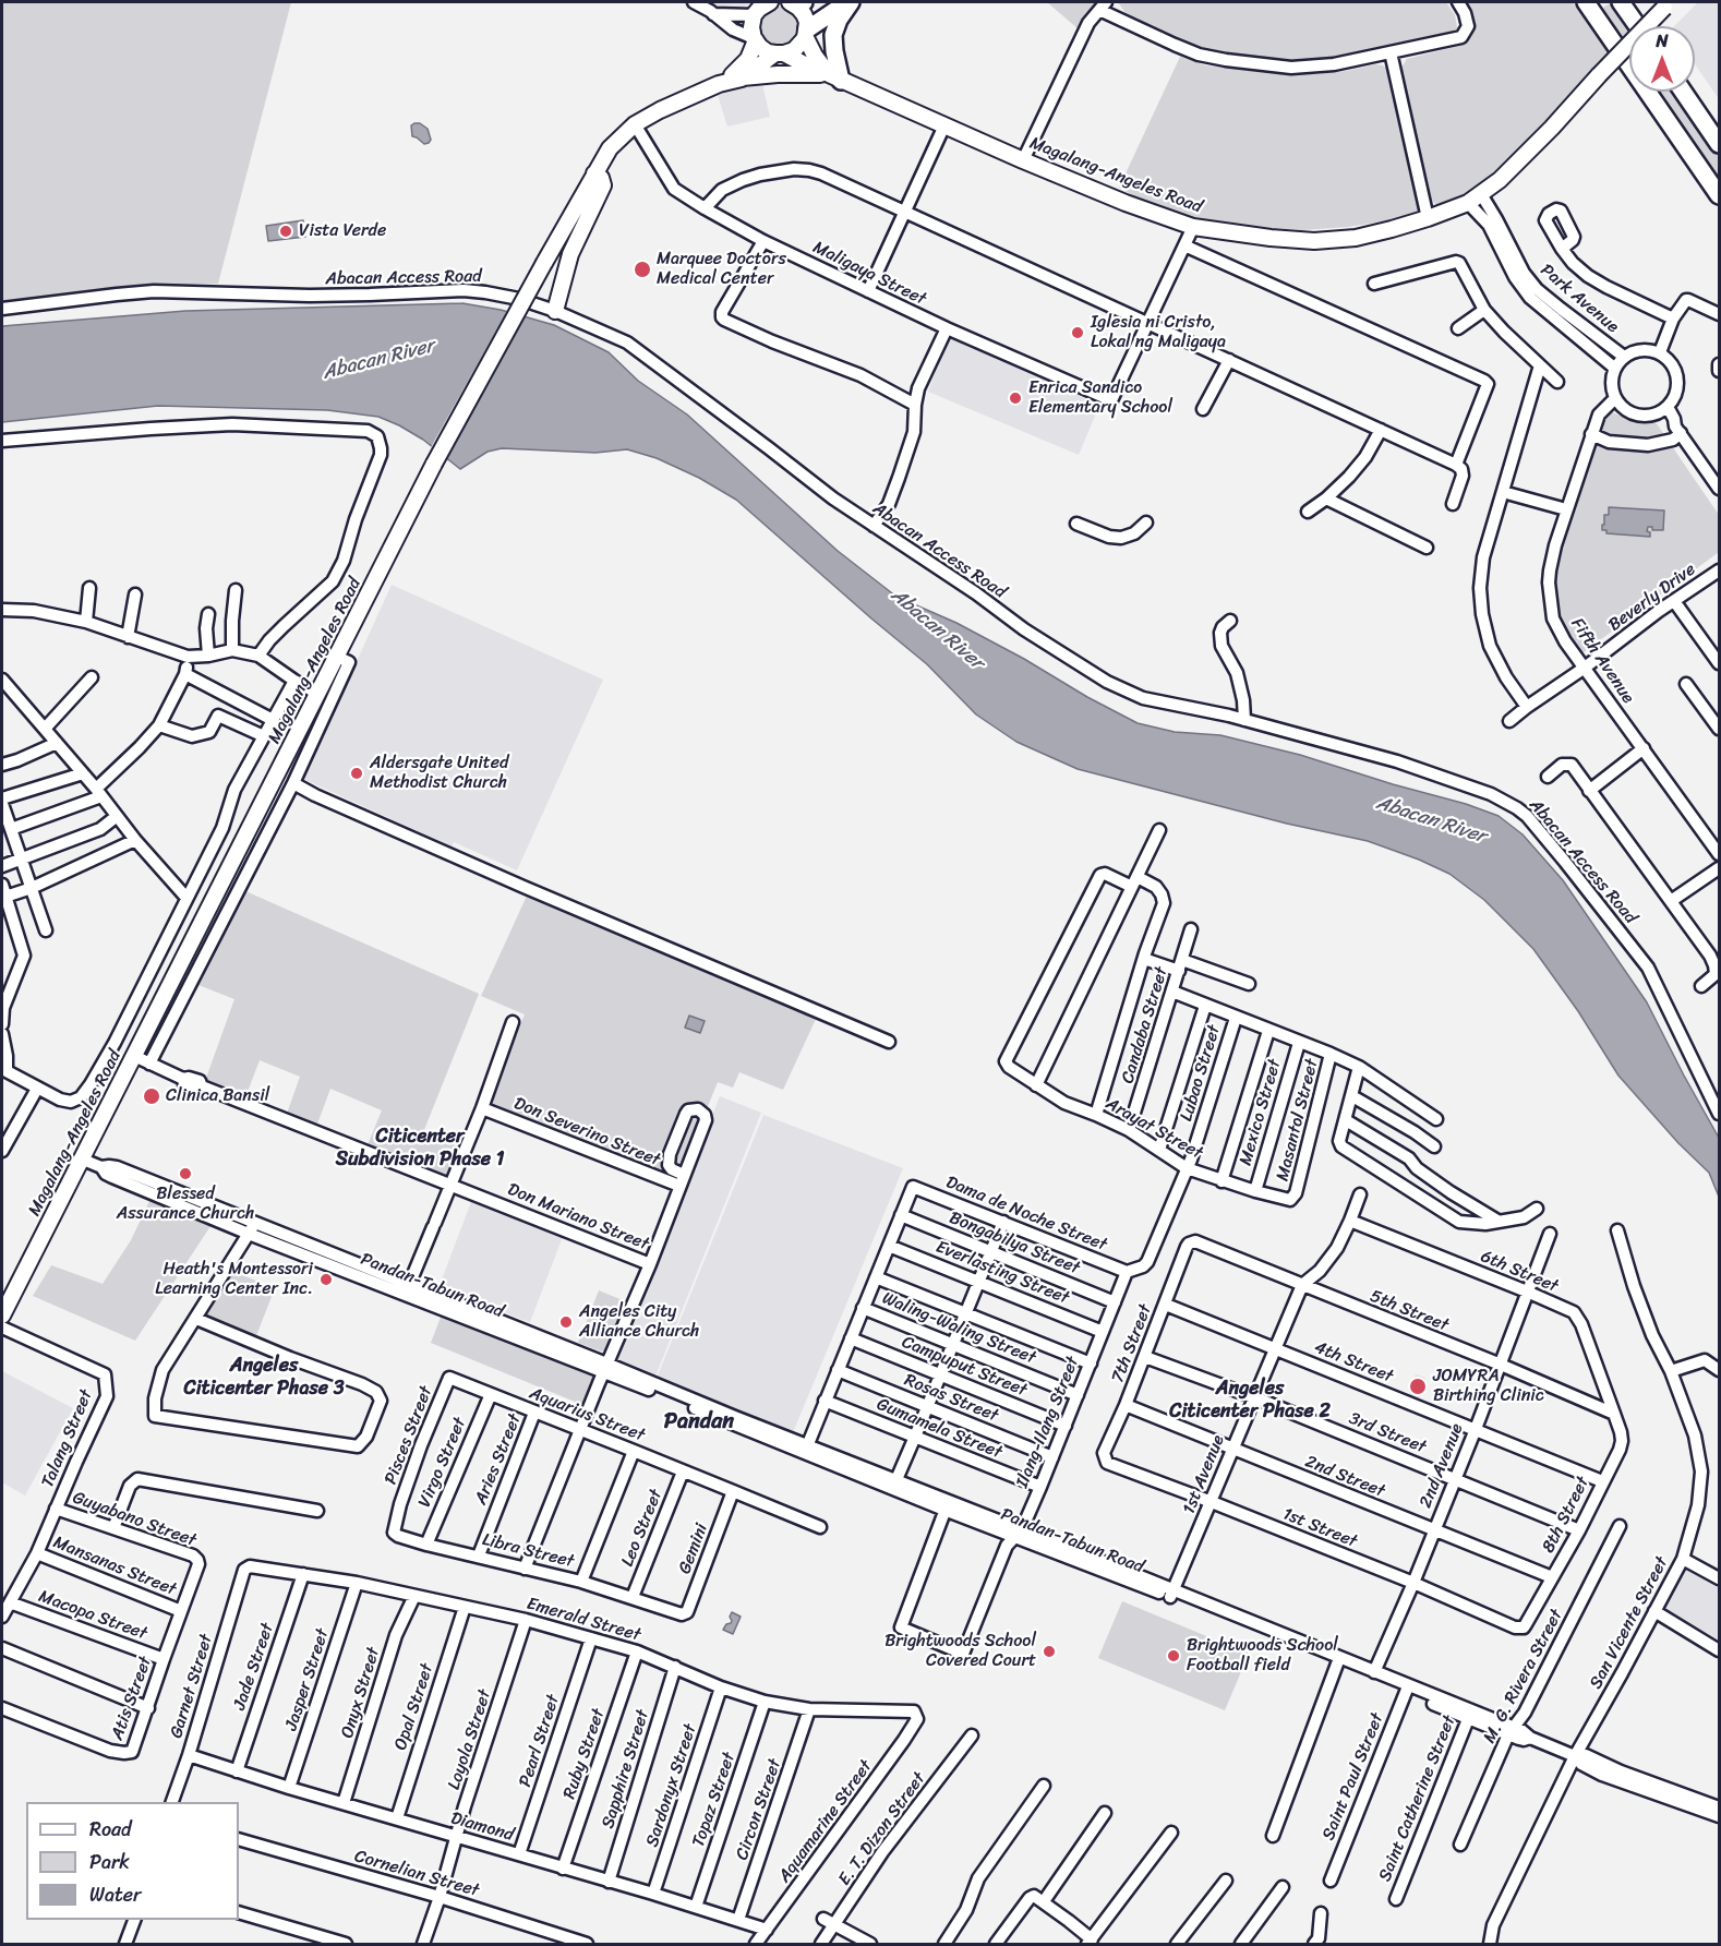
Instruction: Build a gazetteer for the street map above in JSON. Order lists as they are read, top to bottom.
{
  "streets": {
    "main road": ["Magalang-Angeles Road"],
    "street": [
      "Maligaya Street",
      "Abacan Access Road",
      "Park Avenue",
      "Beverly Drive",
      "Fifth Avenue",
      "Candaba Street",
      "Lubao Street",
      "Mexico Street",
      "Masantol Street",
      "Arayat Street",
      "Don Severino Street",
      "Dama de Noche Street",
      "Don Mariano Street",
      "Bongabilya Street",
      "6th Street",
      "Everlasting Street",
      "Pandan-Tabun Road",
      "5th Street",
      "Waling-Waling Street",
      "7th Street",
      "4th Street",
      "Campuput Street",
      "Rosas Street",
      "Aquarius Street",
      "Ilang-Ilang Street",
      "Gumamela Street",
      "3rd Street",
      "Pisces Street",
      "Talang Street",
      "Aries Street",
      "Virgo Street",
      "2nd Avenue",
      "1st Avenue",
      "2nd Street",
      "8th Street",
      "Guyabano Street",
      "Leo Street",
      "1st Street",
      "Gemini",
      "Libra Street",
      "Mansanas Street",
      "Macopa Street",
      "Emerald Street",
      "San Vicente Street",
      "Jade Street",
      "M. G. Rivera Street",
      "Jasper Street",
      "Garnet Street",
      "Onyx Street",
      "Atis Street",
      "Opal Street",
      "Loyola Street",
      "Pearl Street",
      "Ruby Street",
      "Sapphire Street",
      "Saint Paul Street",
      "Sardonyx Street",
      "Saint Catherine Street",
      "Topaz Street",
      "Circon Street",
      "Aquamarine Street",
      "Diamond",
      "E. T. Dizon Street",
      "Cornelian Street"
    ]
  },
  "crossings": [
    ["Magalang-Angeles Road", "Maligaya Street"],
    ["Magalang-Angeles Road", "Park Avenue"],
    ["Magalang-Angeles Road", "Don Mariano Street"],
    ["Magalang-Angeles Road", "Pandan-Tabun Road"],
    ["Beverly Drive", "Fifth Avenue"],
    ["Candaba Street", "Arayat Street"],
    ["Lubao Street", "Arayat Street"],
    ["Lubao Street", "Dama de Noche Street"],
    ["Lubao Street", "Ilang-Ilang Street"],
    ["Mexico Street", "Arayat Street"],
    ["Masantol Street", "Arayat Street"],
    ["Dama de Noche Street", "Bongabilya Street"],
    ["Dama de Noche Street", "Ilang-Ilang Street"],
    ["Bongabilya Street", "Ilang-Ilang Street"],
    ["6th Street", "5th Street"],
    ["6th Street", "2nd Avenue"],
    ["6th Street", "1st Avenue"],
    ["6th Street", "8th Street"],
    ["Everlasting Street", "Ilang-Ilang Street"],
    ["Pandan-Tabun Road", "Ilang-Ilang Street"],
    ["Pandan-Tabun Road", "2nd Avenue"],
    ["Pandan-Tabun Road", "1st Avenue"],
    ["Pandan-Tabun Road", "San Vicente Street"],
    ["Pandan-Tabun Road", "M. G. Rivera Street"],
    ["Pandan-Tabun Road", "Saint Paul Street"],
    ["Pandan-Tabun Road", "Saint Catherine Street"],
    ["5th Street", "7th Street"],
    ["5th Street", "2nd Avenue"],
    ["5th Street", "1st Avenue"],
    ["5th Street", "8th Street"],
    ["Waling-Waling Street", "Ilang-Ilang Street"],
    ["7th Street", "4th Street"],
    ["7th Street", "3rd Street"],
    ["7th Street", "2nd Street"],
    ["7th Street", "1st Street"],
    ["4th Street", "2nd Avenue"],
    ["4th Street", "1st Avenue"],
    ["4th Street", "8th Street"],
    ["Campuput Street", "Ilang-Ilang Street"],
    ["Rosas Street", "Ilang-Ilang Street"],
    ["Aquarius Street", "Pisces Street"],
    ["Aquarius Street", "Aries Street"],
    ["Aquarius Street", "Virgo Street"],
    ["Aquarius Street", "Leo Street"],
    ["Aquarius Street", "Gemini"],
    ["Ilang-Ilang Street", "Gumamela Street"],
    ["3rd Street", "2nd Avenue"],
    ["3rd Street", "1st Avenue"],
    ["3rd Street", "8th Street"],
    ["Pisces Street", "Libra Street"],
    ["Talang Street", "Guyabano Street"],
    ["Talang Street", "Mansanas Street"],
    ["Talang Street", "Macopa Street"],
    ["Aries Street", "Libra Street"],
    ["Virgo Street", "Libra Street"],
    ["2nd Avenue", "2nd Street"],
    ["2nd Avenue", "1st Street"],
    ["1st Avenue", "2nd Street"],
    ["1st Avenue", "1st Street"],
    ["2nd Street", "8th Street"],
    ["8th Street", "1st Street"],
    ["Guyabano Street", "Atis Street"],
    ["Leo Street", "Libra Street"],
    ["Gemini", "Libra Street"],
    ["Mansanas Street", "Atis Street"],
    ["Macopa Street", "Atis Street"],
    ["Emerald Street", "Jade Street"],
    ["Emerald Street", "Jasper Street"],
    ["Emerald Street", "Garnet Street"],
    ["Emerald Street", "Onyx Street"],
    ["Emerald Street", "Opal Street"],
    ["Emerald Street", "Loyola Street"],
    ["Emerald Street", "Pearl Street"],
    ["Emerald Street", "Ruby Street"],
    ["Emerald Street", "Sapphire Street"],
    ["Emerald Street", "Sardonyx Street"],
    ["Emerald Street", "Topaz Street"],
    ["Emerald Street", "Circon Street"],
    ["Emerald Street", "Aquamarine Street"],
    ["Jade Street", "Diamond"],
    ["Jasper Street", "Diamond"],
    ["Garnet Street", "Diamond"],
    ["Onyx Street", "Diamond"],
    ["Opal Street", "Diamond"],
    ["Loyola Street", "Diamond"],
    ["Loyola Street", "Cornelian Street"],
    ["Pearl Street", "Diamond"],
    ["Ruby Street", "Diamond"],
    ["Sapphire Street", "Diamond"],
    ["Sardonyx Street", "Diamond"],
    ["Topaz Street", "Diamond"],
    ["Circon Street", "Diamond"],
    ["Aquamarine Street", "Diamond"]
  ],
  "districts": [
    "Citicenter Subdivision Phase 1",
    "Angeles Citicenter Phase 3",
    "Angeles Citicenter Phase 2",
    "Pandan"
  ],
  "water": ["Abacan River"],
  "places": [
    "Vista Verde",
    "Marquee Doctors Medical Center",
    "Iglesia ni Cristo, Lokal ng Maligaya",
    "Enrica Sandico Elementary School",
    "Aldersgate United Methodist Church",
    "Clinica Bansil",
    "Blessed Assurance Church",
    "Heath's Montessori Learning Center Inc.",
    "Angeles City Alliance Church",
    "JOMYRA Birthing Clinic",
    "Brightwoods School Covered Court",
    "Brightwoods School Football field"
  ],
  "legend": ["Road", "Park", "Water"],
  "north": "top"
}
